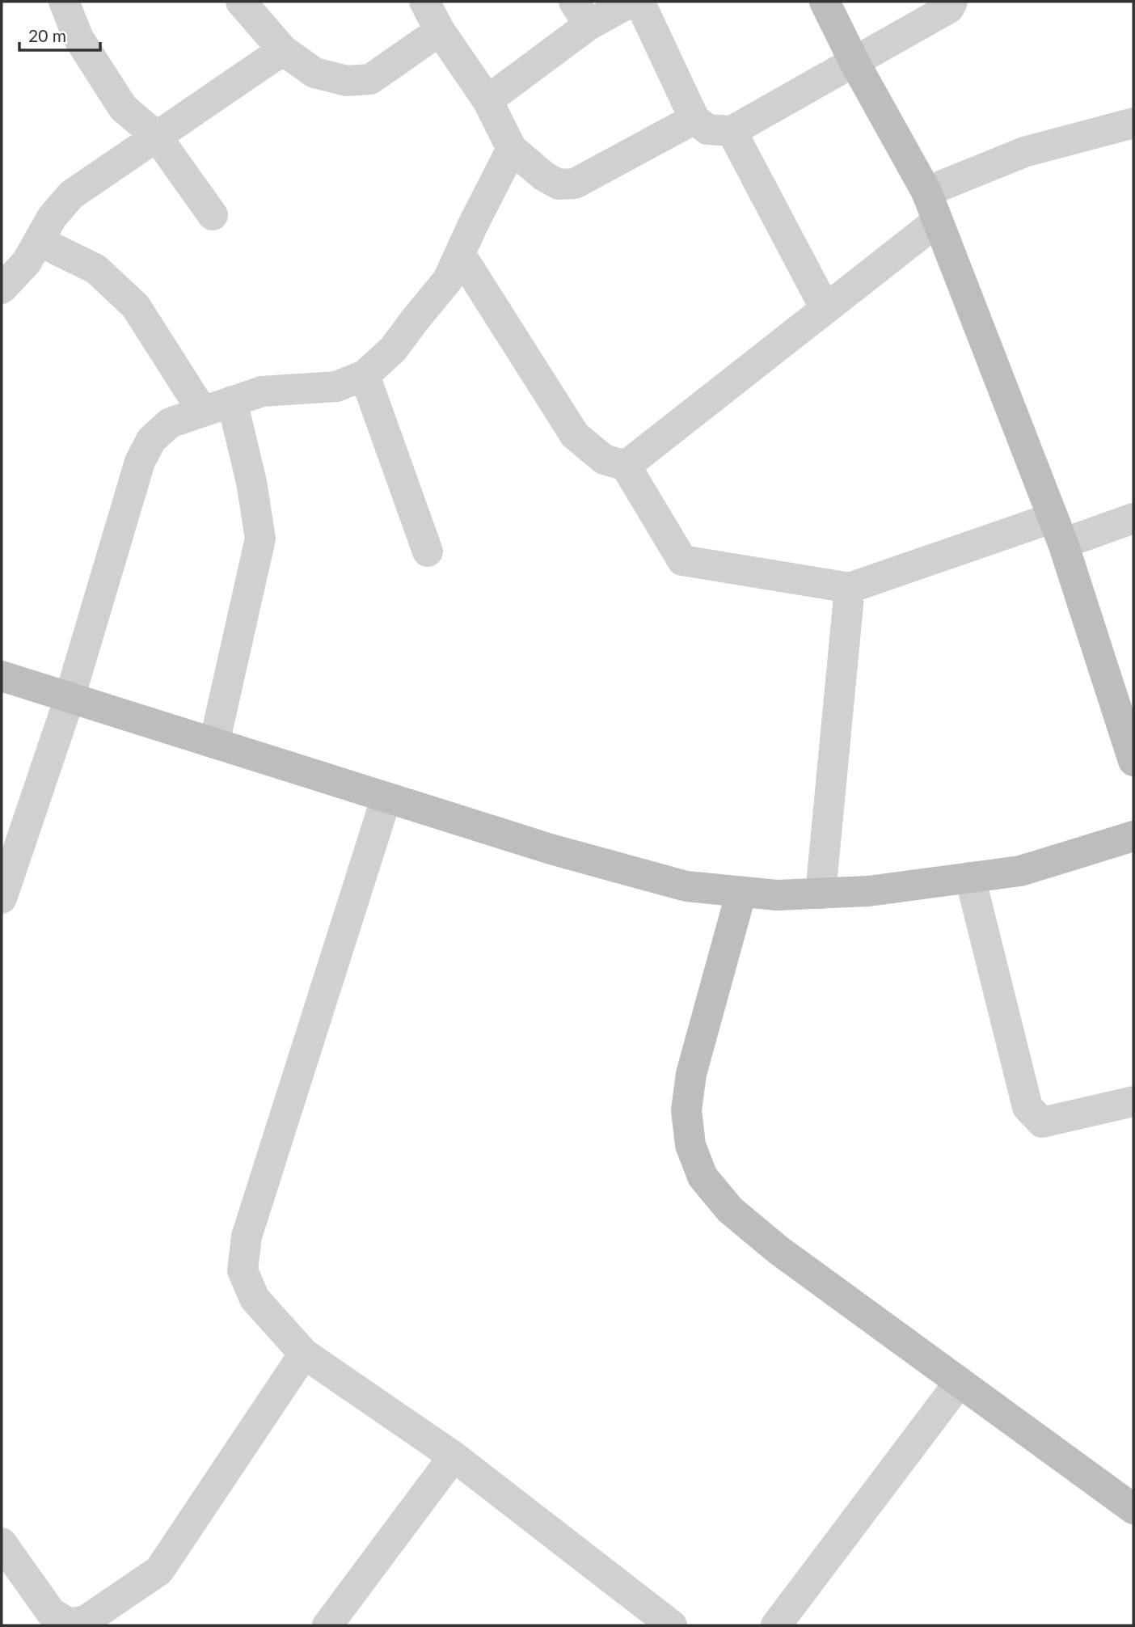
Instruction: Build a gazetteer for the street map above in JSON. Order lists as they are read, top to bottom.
{
  "scale_bar": "20 m"
}
